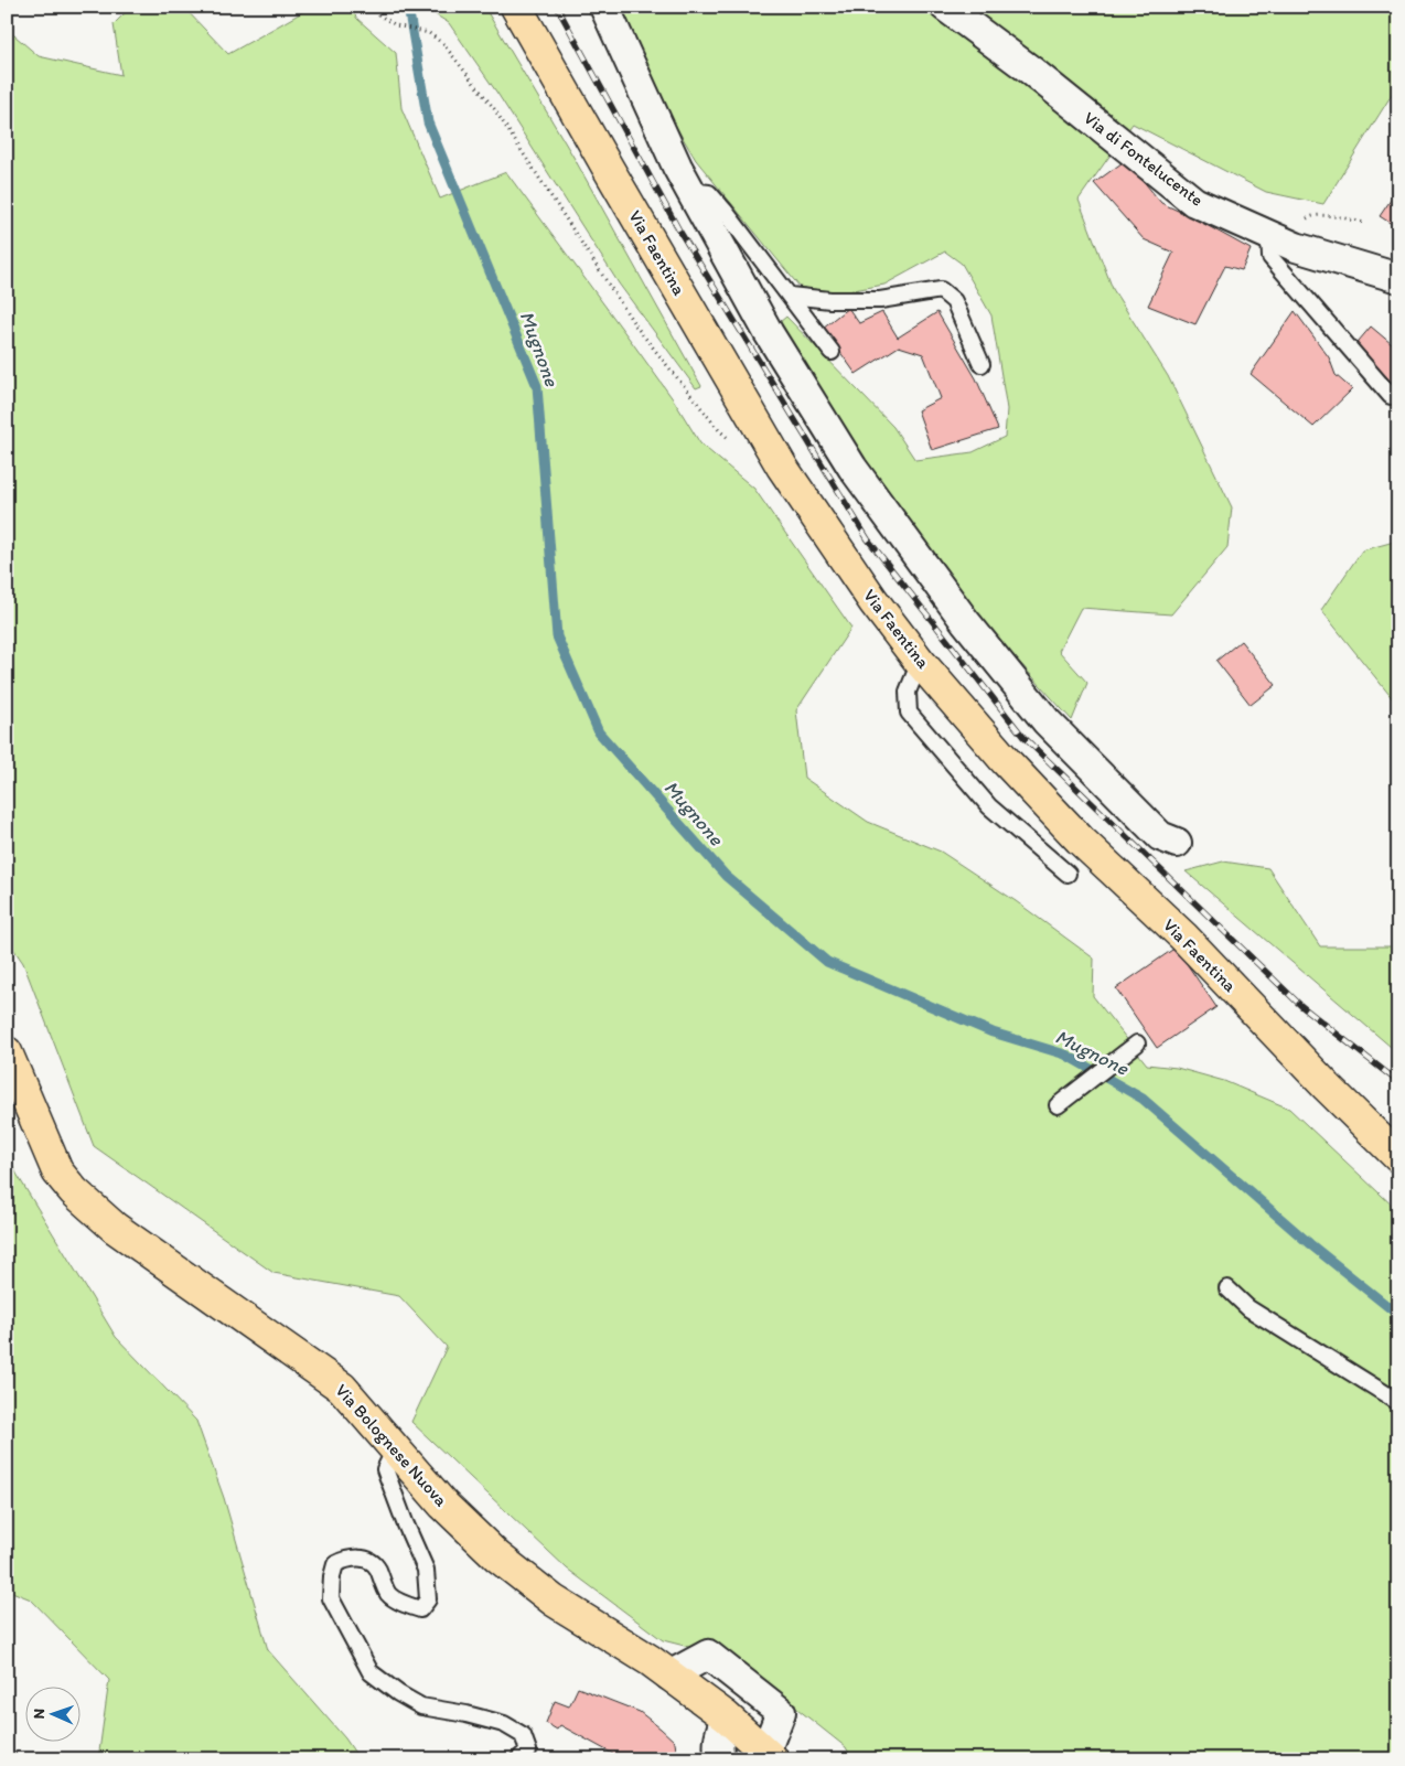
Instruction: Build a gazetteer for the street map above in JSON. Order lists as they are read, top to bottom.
{
  "streets": {
    "main road": ["Via Faentina", "Via Bolognese Nuova"],
    "street": ["Via di Fontelucente"]
  },
  "water": ["Mugnone"],
  "north": "left"
}
